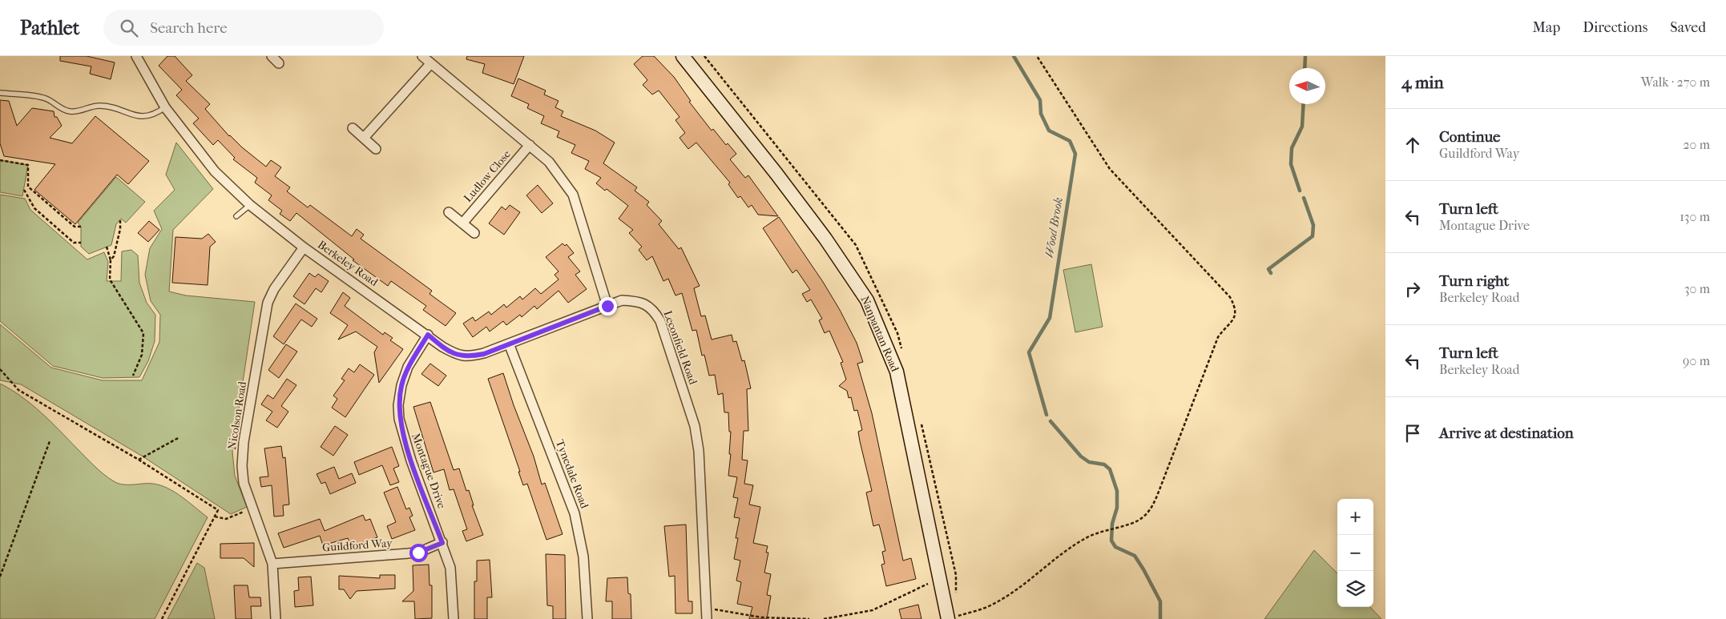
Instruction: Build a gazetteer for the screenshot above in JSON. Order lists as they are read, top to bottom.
{
  "streets": {
    "street": [
      "Ludlow Close",
      "Berkeley Road",
      "Nanpantan Road",
      "Leconfield Road",
      "Nicolson Road",
      "Montague Drive",
      "Tynedale Road",
      "Guildford Way"
    ]
  },
  "crossings": [
    ["Berkeley Road", "Leconfield Road"],
    ["Berkeley Road", "Nicolson Road"],
    ["Berkeley Road", "Montague Drive"],
    ["Berkeley Road", "Tynedale Road"],
    ["Nicolson Road", "Guildford Way"],
    ["Montague Drive", "Guildford Way"]
  ],
  "water": ["Wood Brook"],
  "north": "left",
  "page": {
    "header": "Pathlet",
    "search": "Search here",
    "nav": ["Map", "Directions", "Saved"],
    "heading": ["4 min", "Walk · 270 m"],
    "list": [
      ["Continue", "Guildford Way", "20 m"],
      ["Turn left", "Montague Drive", "130 m"],
      ["Turn right", "Berkeley Road", "30 m"],
      ["Turn left", "Berkeley Road", "90 m"],
      "Arrive at destination"
    ],
    "map_buttons": ["+", "−"]
  }
}
